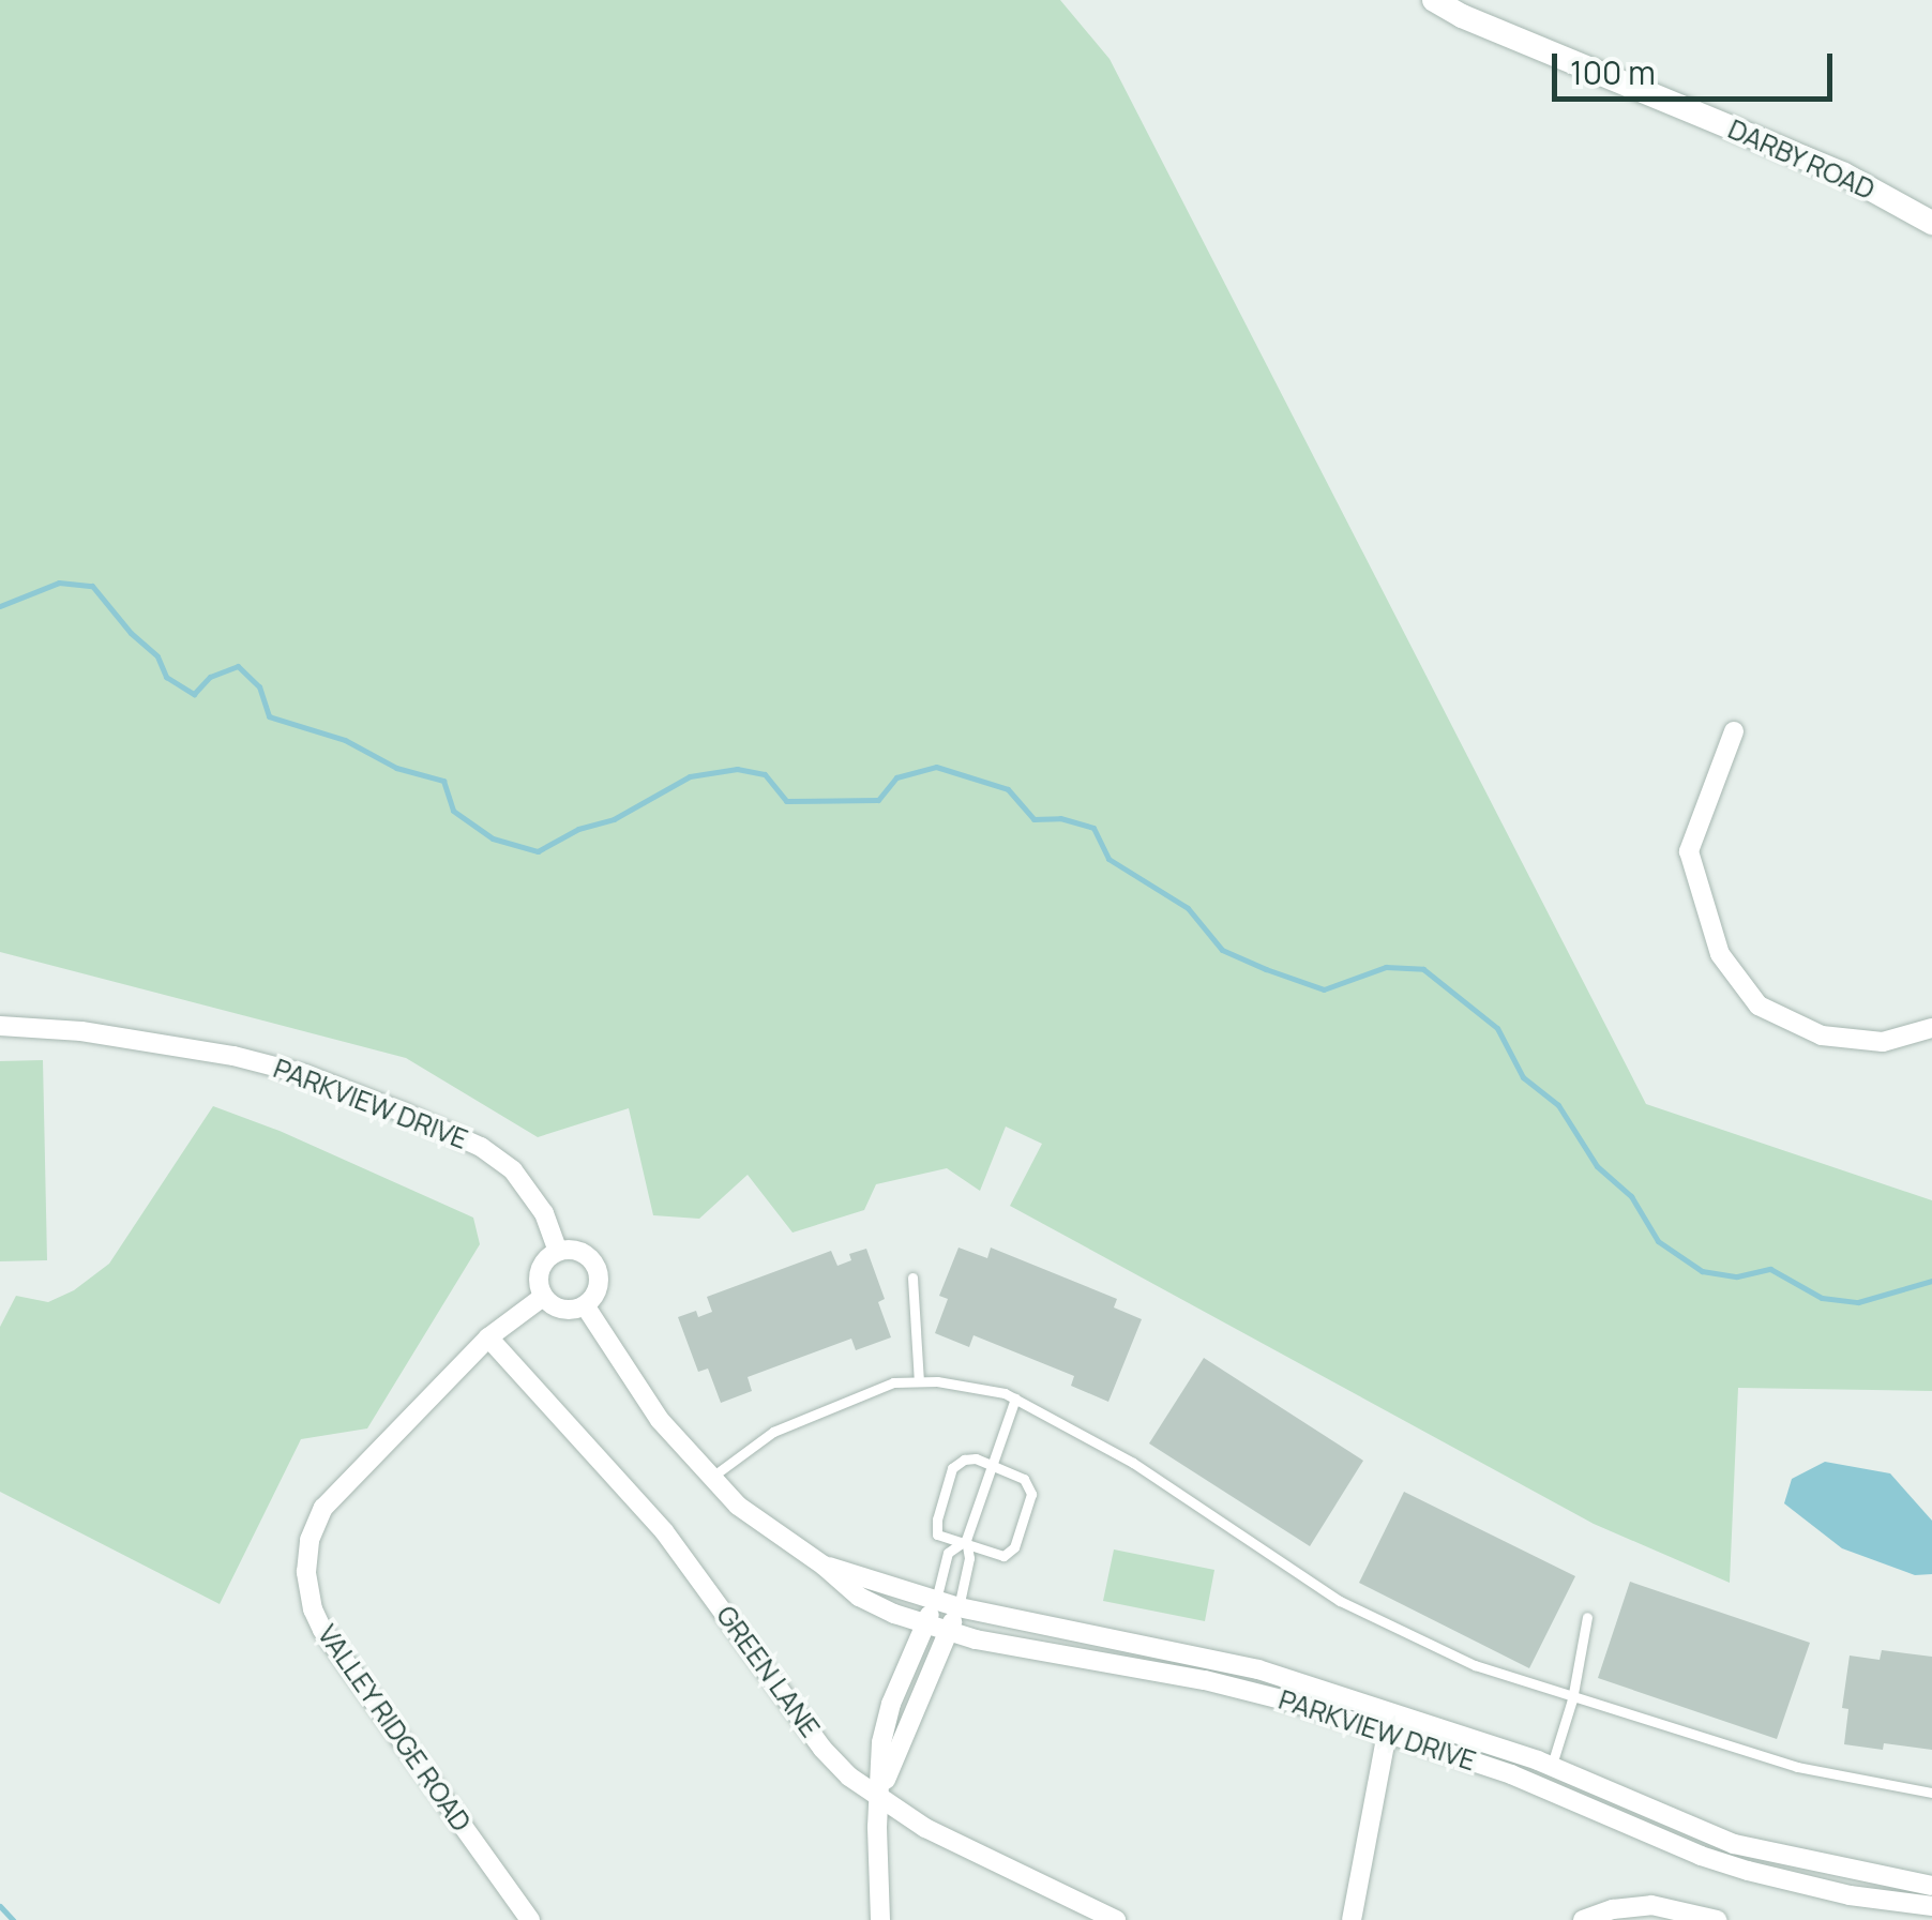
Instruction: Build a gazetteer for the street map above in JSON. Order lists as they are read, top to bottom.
{
  "streets": {
    "main road": ["DARBY ROAD"],
    "street": ["PARKVIEW DRIVE", "GREEN LANE", "VALLEY RIDGE ROAD"]
  },
  "crossings": [
    ["PARKVIEW DRIVE", "VALLEY RIDGE ROAD"],
    ["GREEN LANE", "VALLEY RIDGE ROAD"]
  ],
  "scale_bar": "100 m"
}
